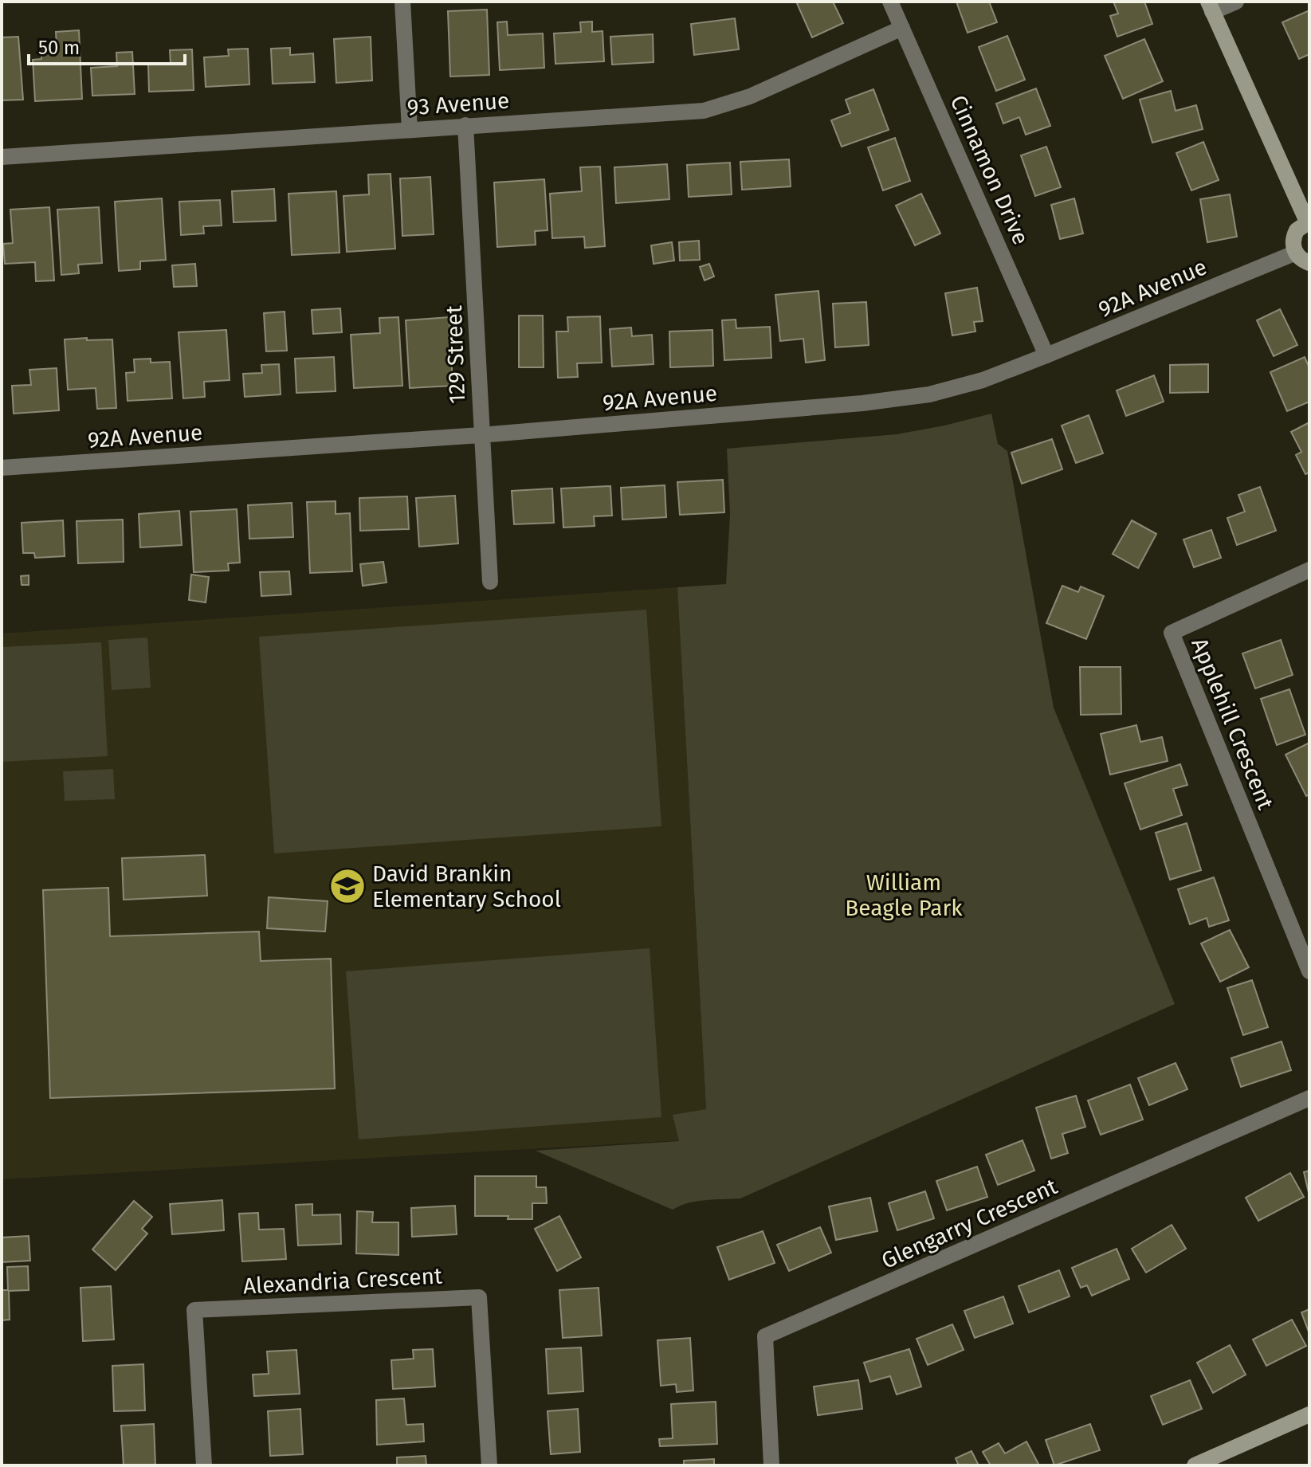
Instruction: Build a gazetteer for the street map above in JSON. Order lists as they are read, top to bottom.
{
  "streets": {
    "street": [
      "93 Avenue",
      "Cinnamon Drive",
      "92A Avenue",
      "129 Street",
      "Applehill Crescent",
      "Glengarry Crescent",
      "Alexandria Crescent"
    ]
  },
  "crossings": [
    ["93 Avenue", "Cinnamon Drive"],
    ["93 Avenue", "129 Street"],
    ["Cinnamon Drive", "92A Avenue"],
    ["92A Avenue", "129 Street"]
  ],
  "parks": ["William Beagle Park"],
  "places": {
    "school or university": ["David Brankin Elementary School"]
  },
  "scale_bar": "50 m"
}
